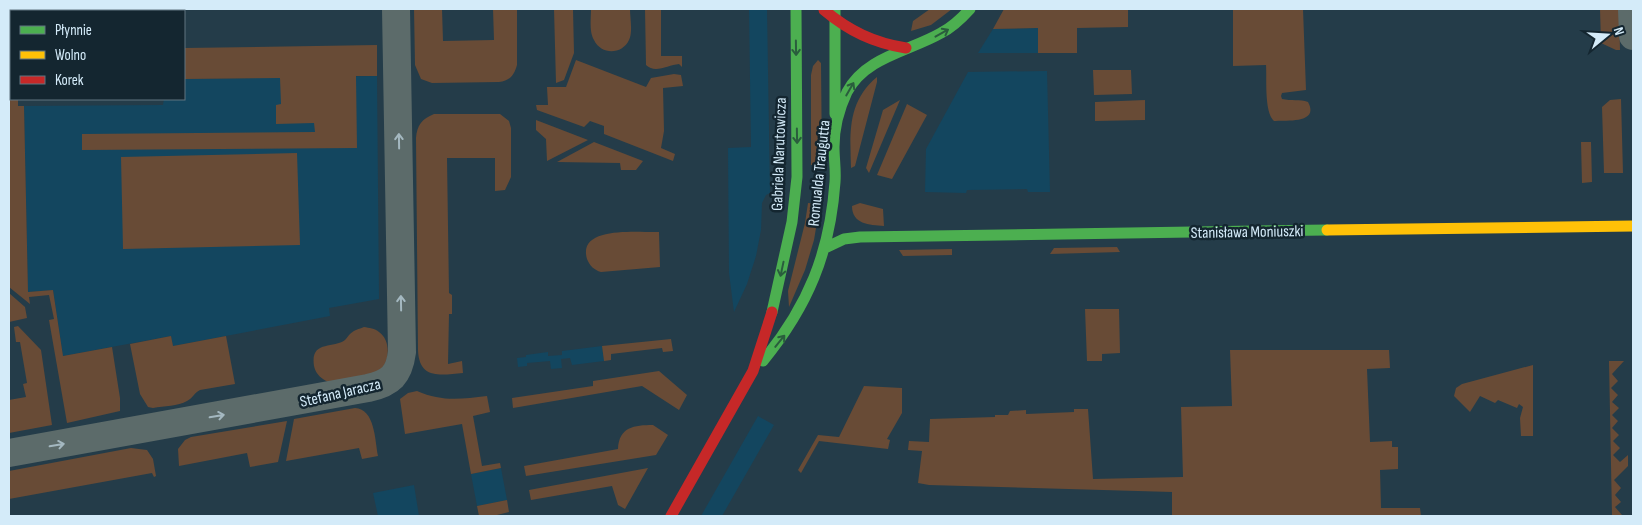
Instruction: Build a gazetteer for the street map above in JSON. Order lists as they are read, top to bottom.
{
  "streets": {
    "street": [
      "Gabriela Narutowicza",
      "Romualda Traugutta",
      "Stanisława Moniuszki",
      "Stefana Jaracza"
    ]
  },
  "crossings": [
    ["Gabriela Narutowicza", "Romualda Traugutta"],
    ["Romualda Traugutta", "Stanisława Moniuszki"]
  ],
  "legend": ["Płynnie", "Wolno", "Korek"],
  "north": "right"
}
